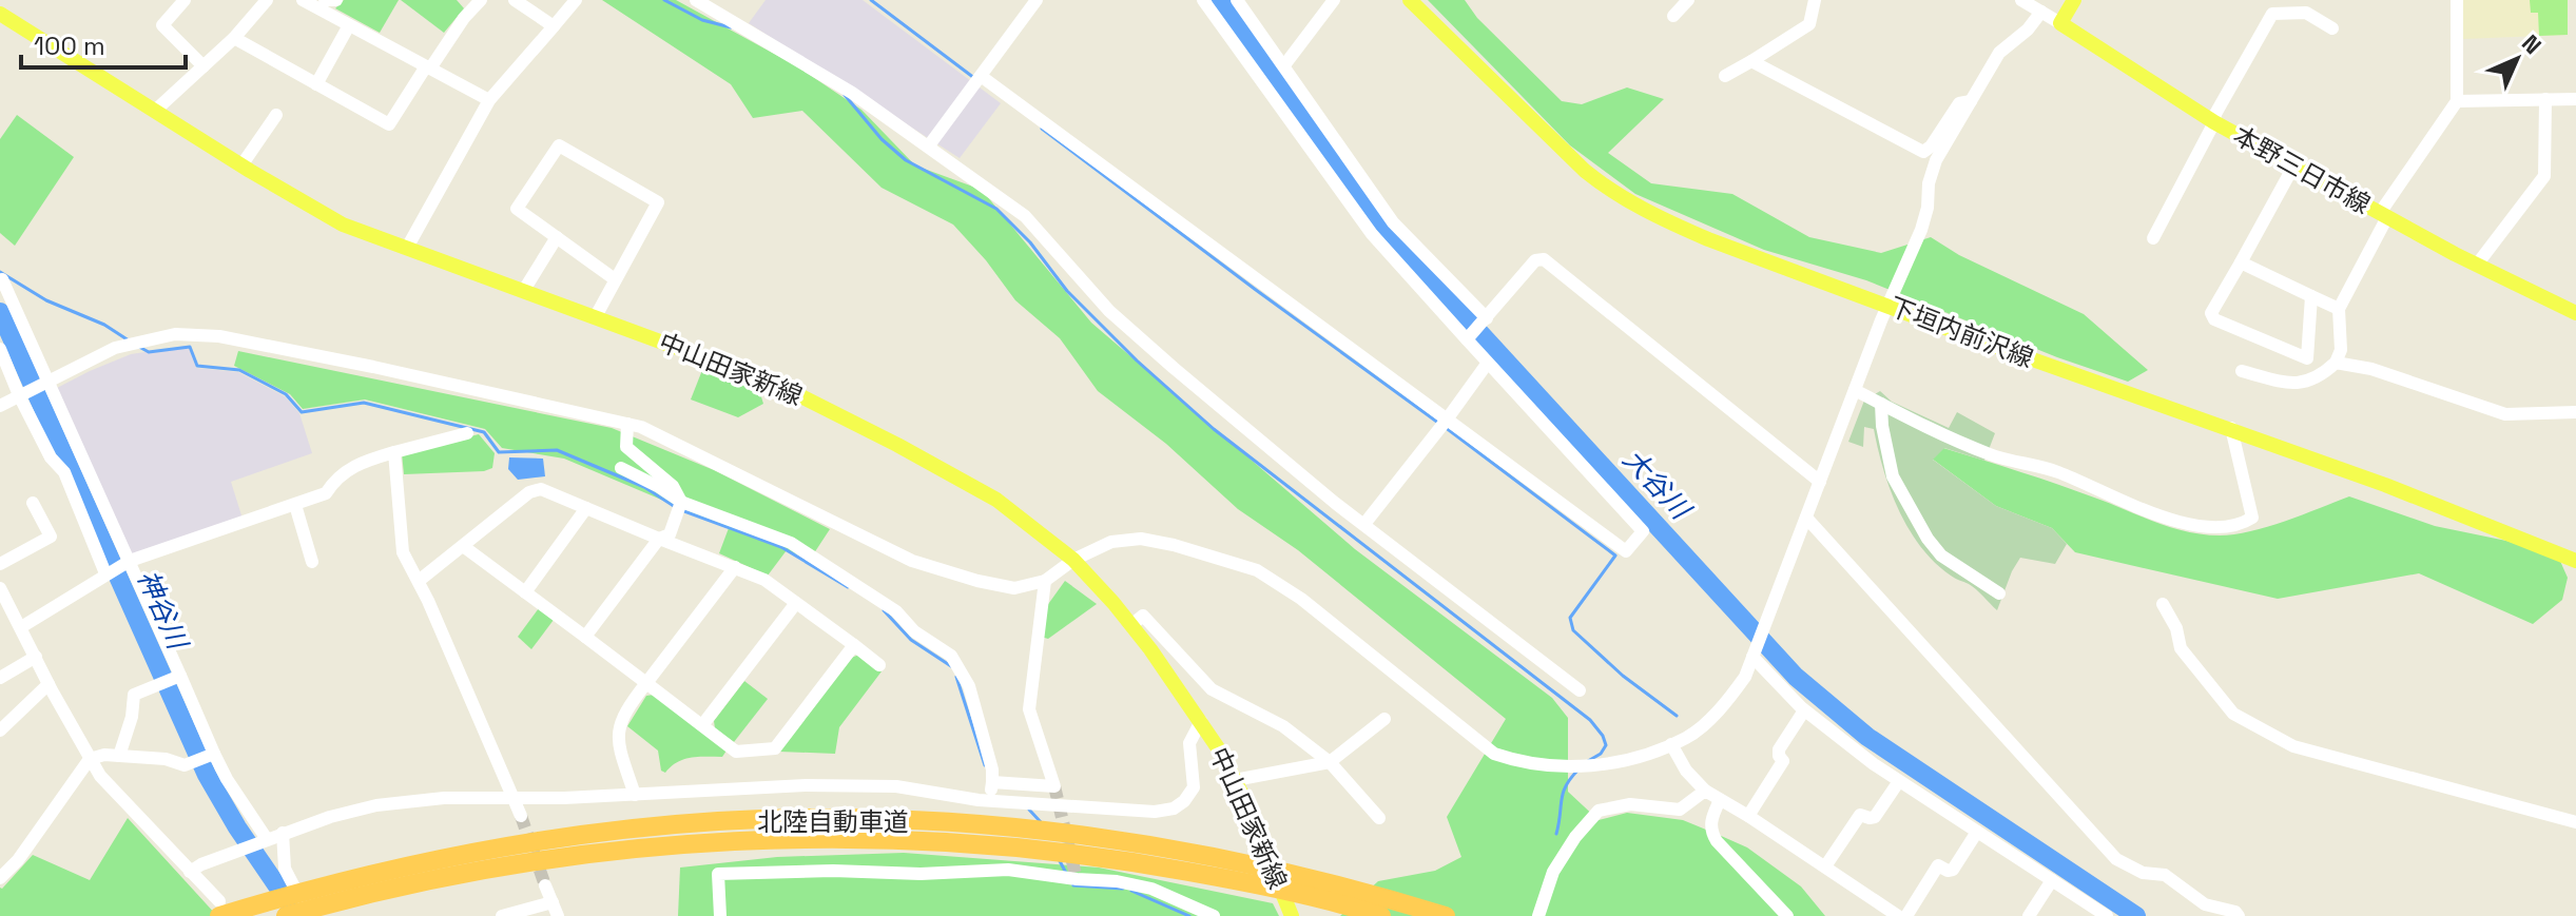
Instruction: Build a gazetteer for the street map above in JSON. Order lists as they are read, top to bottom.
{
  "streets": {
    "highway": ["北陸自動車道"],
    "main road": ["本野三日市線", "下垣内前沢線", "中山田家新線"]
  },
  "water": ["大谷川", "神谷川"],
  "scale_bar": "100 m",
  "north": "top right"
}
